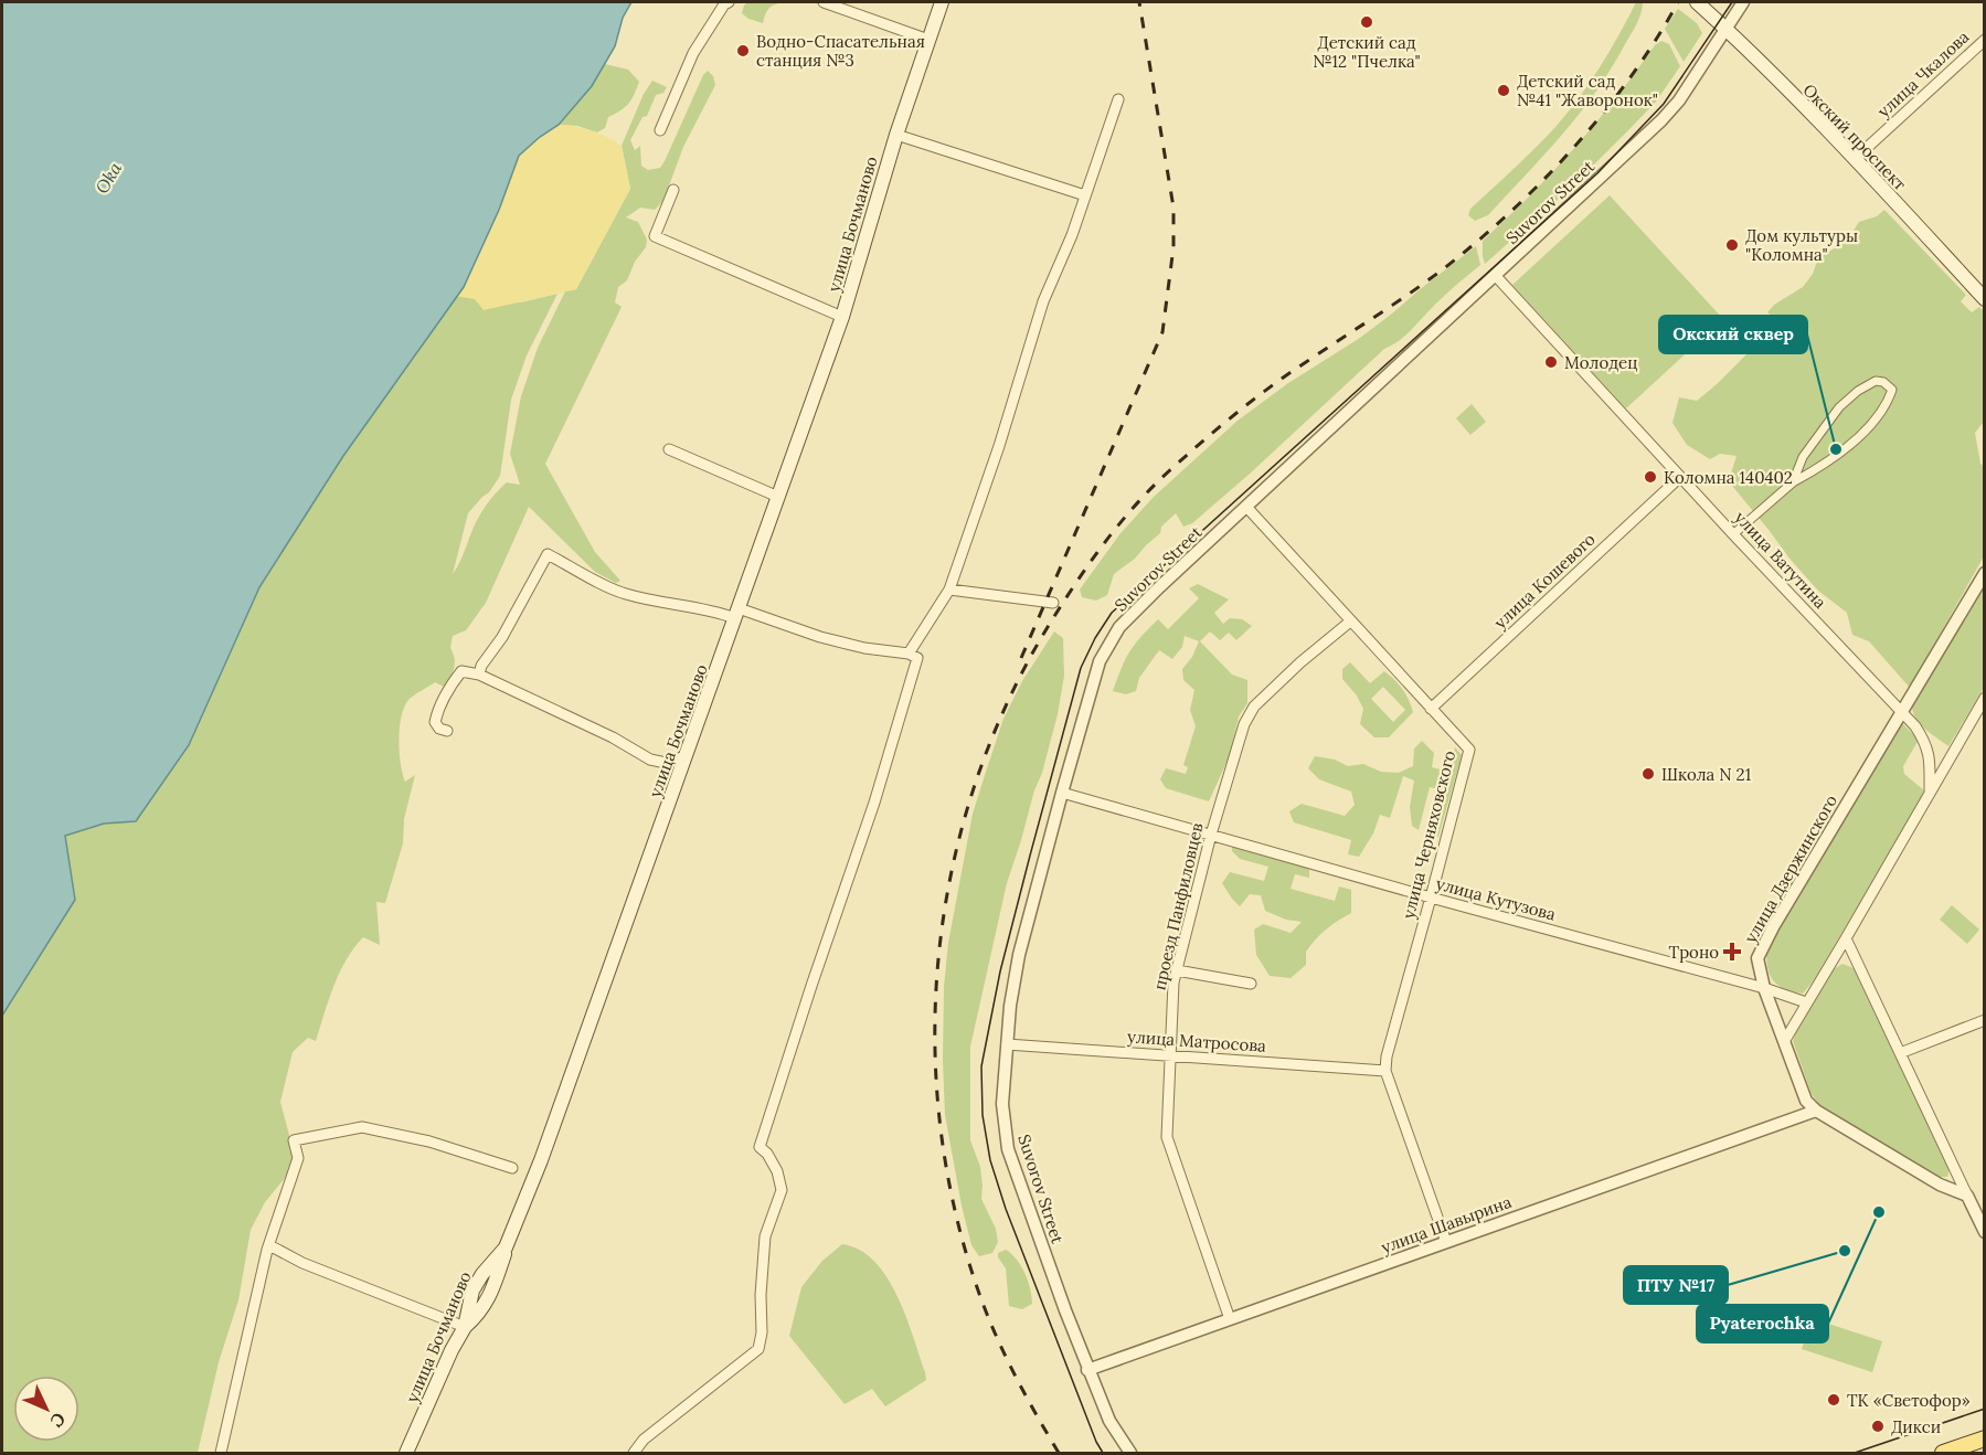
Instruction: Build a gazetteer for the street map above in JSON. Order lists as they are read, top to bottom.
{
  "streets": {
    "main road": ["Окский проспект", "улица Бочманово"],
    "street": [
      "улица Чкалова",
      "Suvorov Street",
      "улица Ватутина",
      "улица Кошевого",
      "улица Черняховского",
      "улица Дзержинского",
      "улица Кутузова",
      "проезд Панфиловцев",
      "улица Матросова",
      "улица Шавырина"
    ]
  },
  "crossings": [
    ["улица Чкалова", "Окский проспект"],
    ["Окский проспект", "Suvorov Street"],
    ["Suvorov Street", "улица Ватутина"],
    ["Suvorov Street", "улица Черняховского"],
    ["Suvorov Street", "улица Кутузова"],
    ["Suvorov Street", "улица Матросова"],
    ["Suvorov Street", "улица Шавырина"],
    ["улица Ватутина", "улица Кошевого"],
    ["улица Ватутина", "улица Дзержинского"],
    ["улица Кошевого", "улица Черняховского"],
    ["улица Черняховского", "улица Кутузова"],
    ["улица Черняховского", "проезд Панфиловцев"],
    ["улица Черняховского", "улица Матросова"],
    ["улица Дзержинского", "улица Кутузова"],
    ["улица Дзержинского", "улица Шавырина"],
    ["улица Кутузова", "проезд Панфиловцев"],
    ["проезд Панфиловцев", "улица Матросова"],
    ["проезд Панфиловцев", "улица Шавырина"]
  ],
  "water": ["Oka"],
  "places": {
    "other": [
      "Детский сад №12 \"Пчелка\"",
      "Водно-Спасательная станция №3",
      "Детский сад №41 \"Жаворонок\"",
      "Дом культуры \"Коломна\"",
      "Молодец",
      "Окский сквер",
      "Коломна 140402",
      "Школа N 21",
      "Pyaterochka",
      "ПТУ №17",
      "ТК «Светофор»",
      "Дикси"
    ],
    "health": ["Троно"]
  },
  "north": "bottom right"
}
